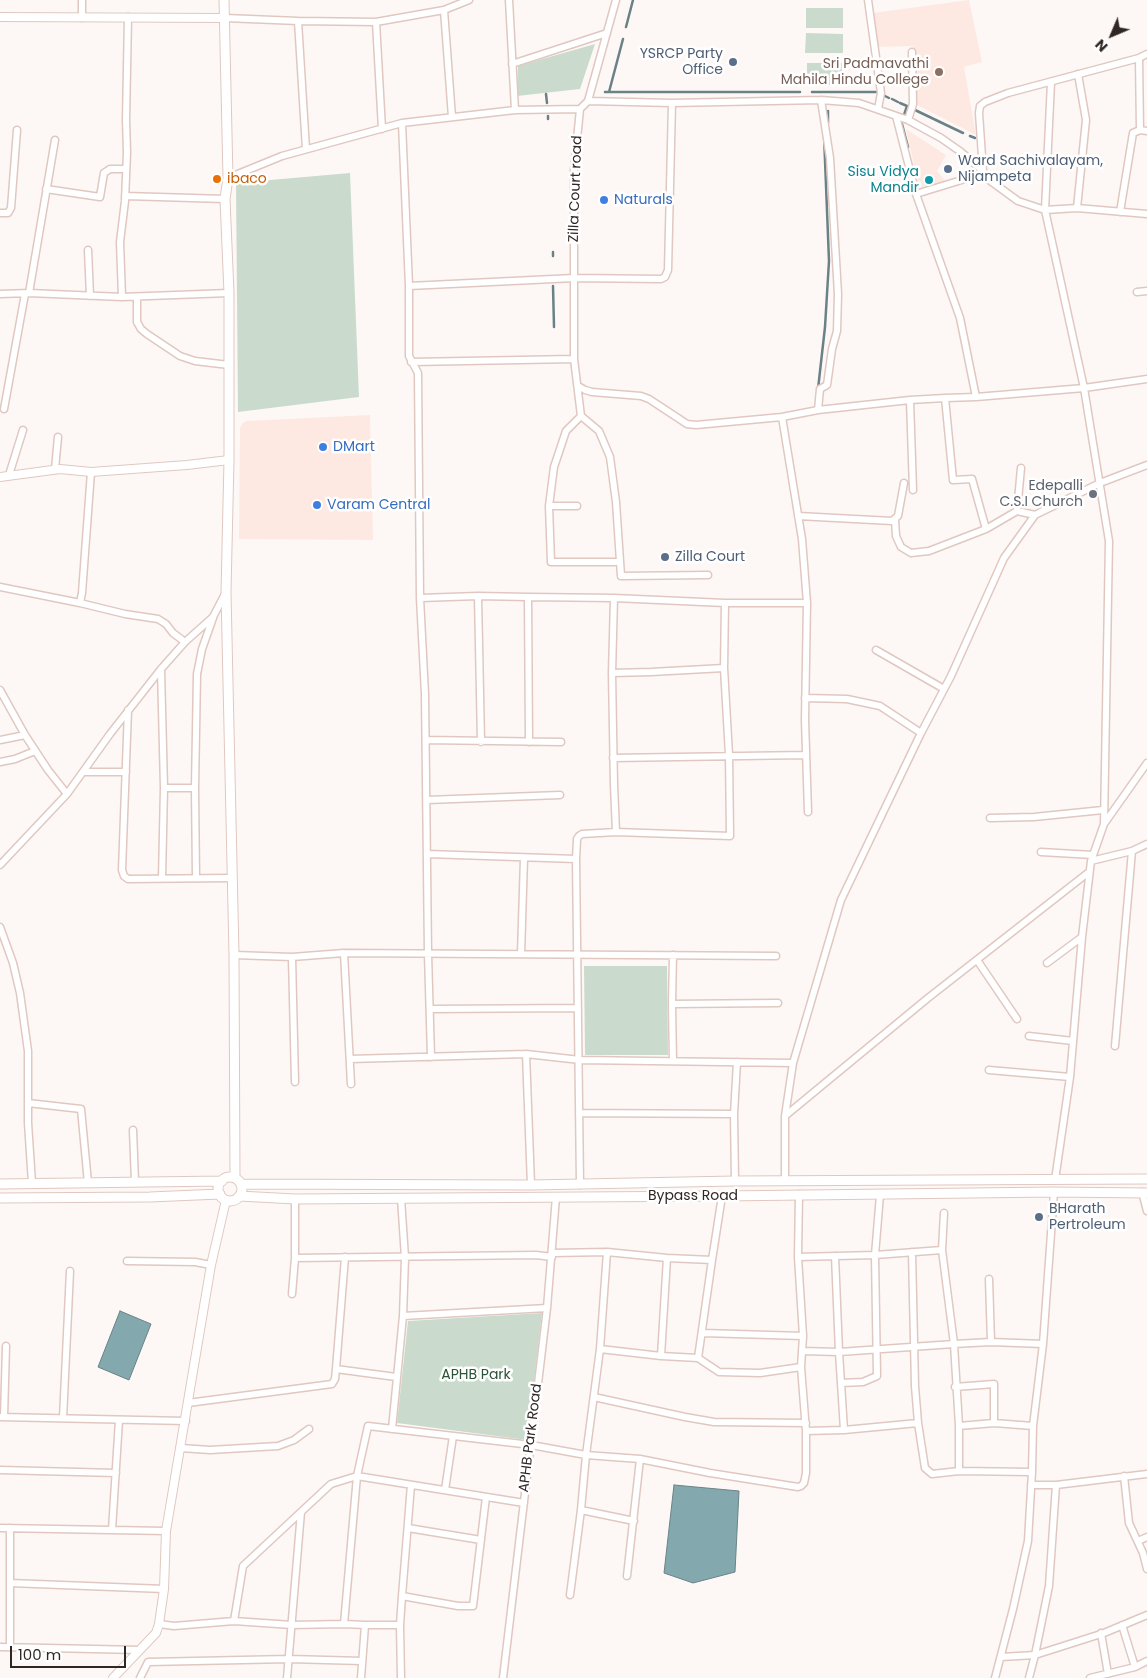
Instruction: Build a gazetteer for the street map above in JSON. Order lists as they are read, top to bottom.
{
  "streets": {
    "main road": ["Bypass Road"],
    "street": ["Zilla Court road", "APHB Park Road"]
  },
  "crossings": [
    ["Bypass Road", "APHB Park Road"]
  ],
  "parks": ["APHB Park"],
  "places": [
    "YSRCP Party Office",
    "Sri Padmavathi Mahila Hindu College",
    "Ward Sachivalayam, Nijampeta",
    "ibaco",
    "Sisu Vidya Mandir",
    "Naturals",
    "DMart",
    "Edepalli C.S.I Church",
    "Varam Central",
    "Zilla Court",
    "BHarath Pertroleum"
  ],
  "scale_bar": "100 m",
  "north": "bottom left"
}
